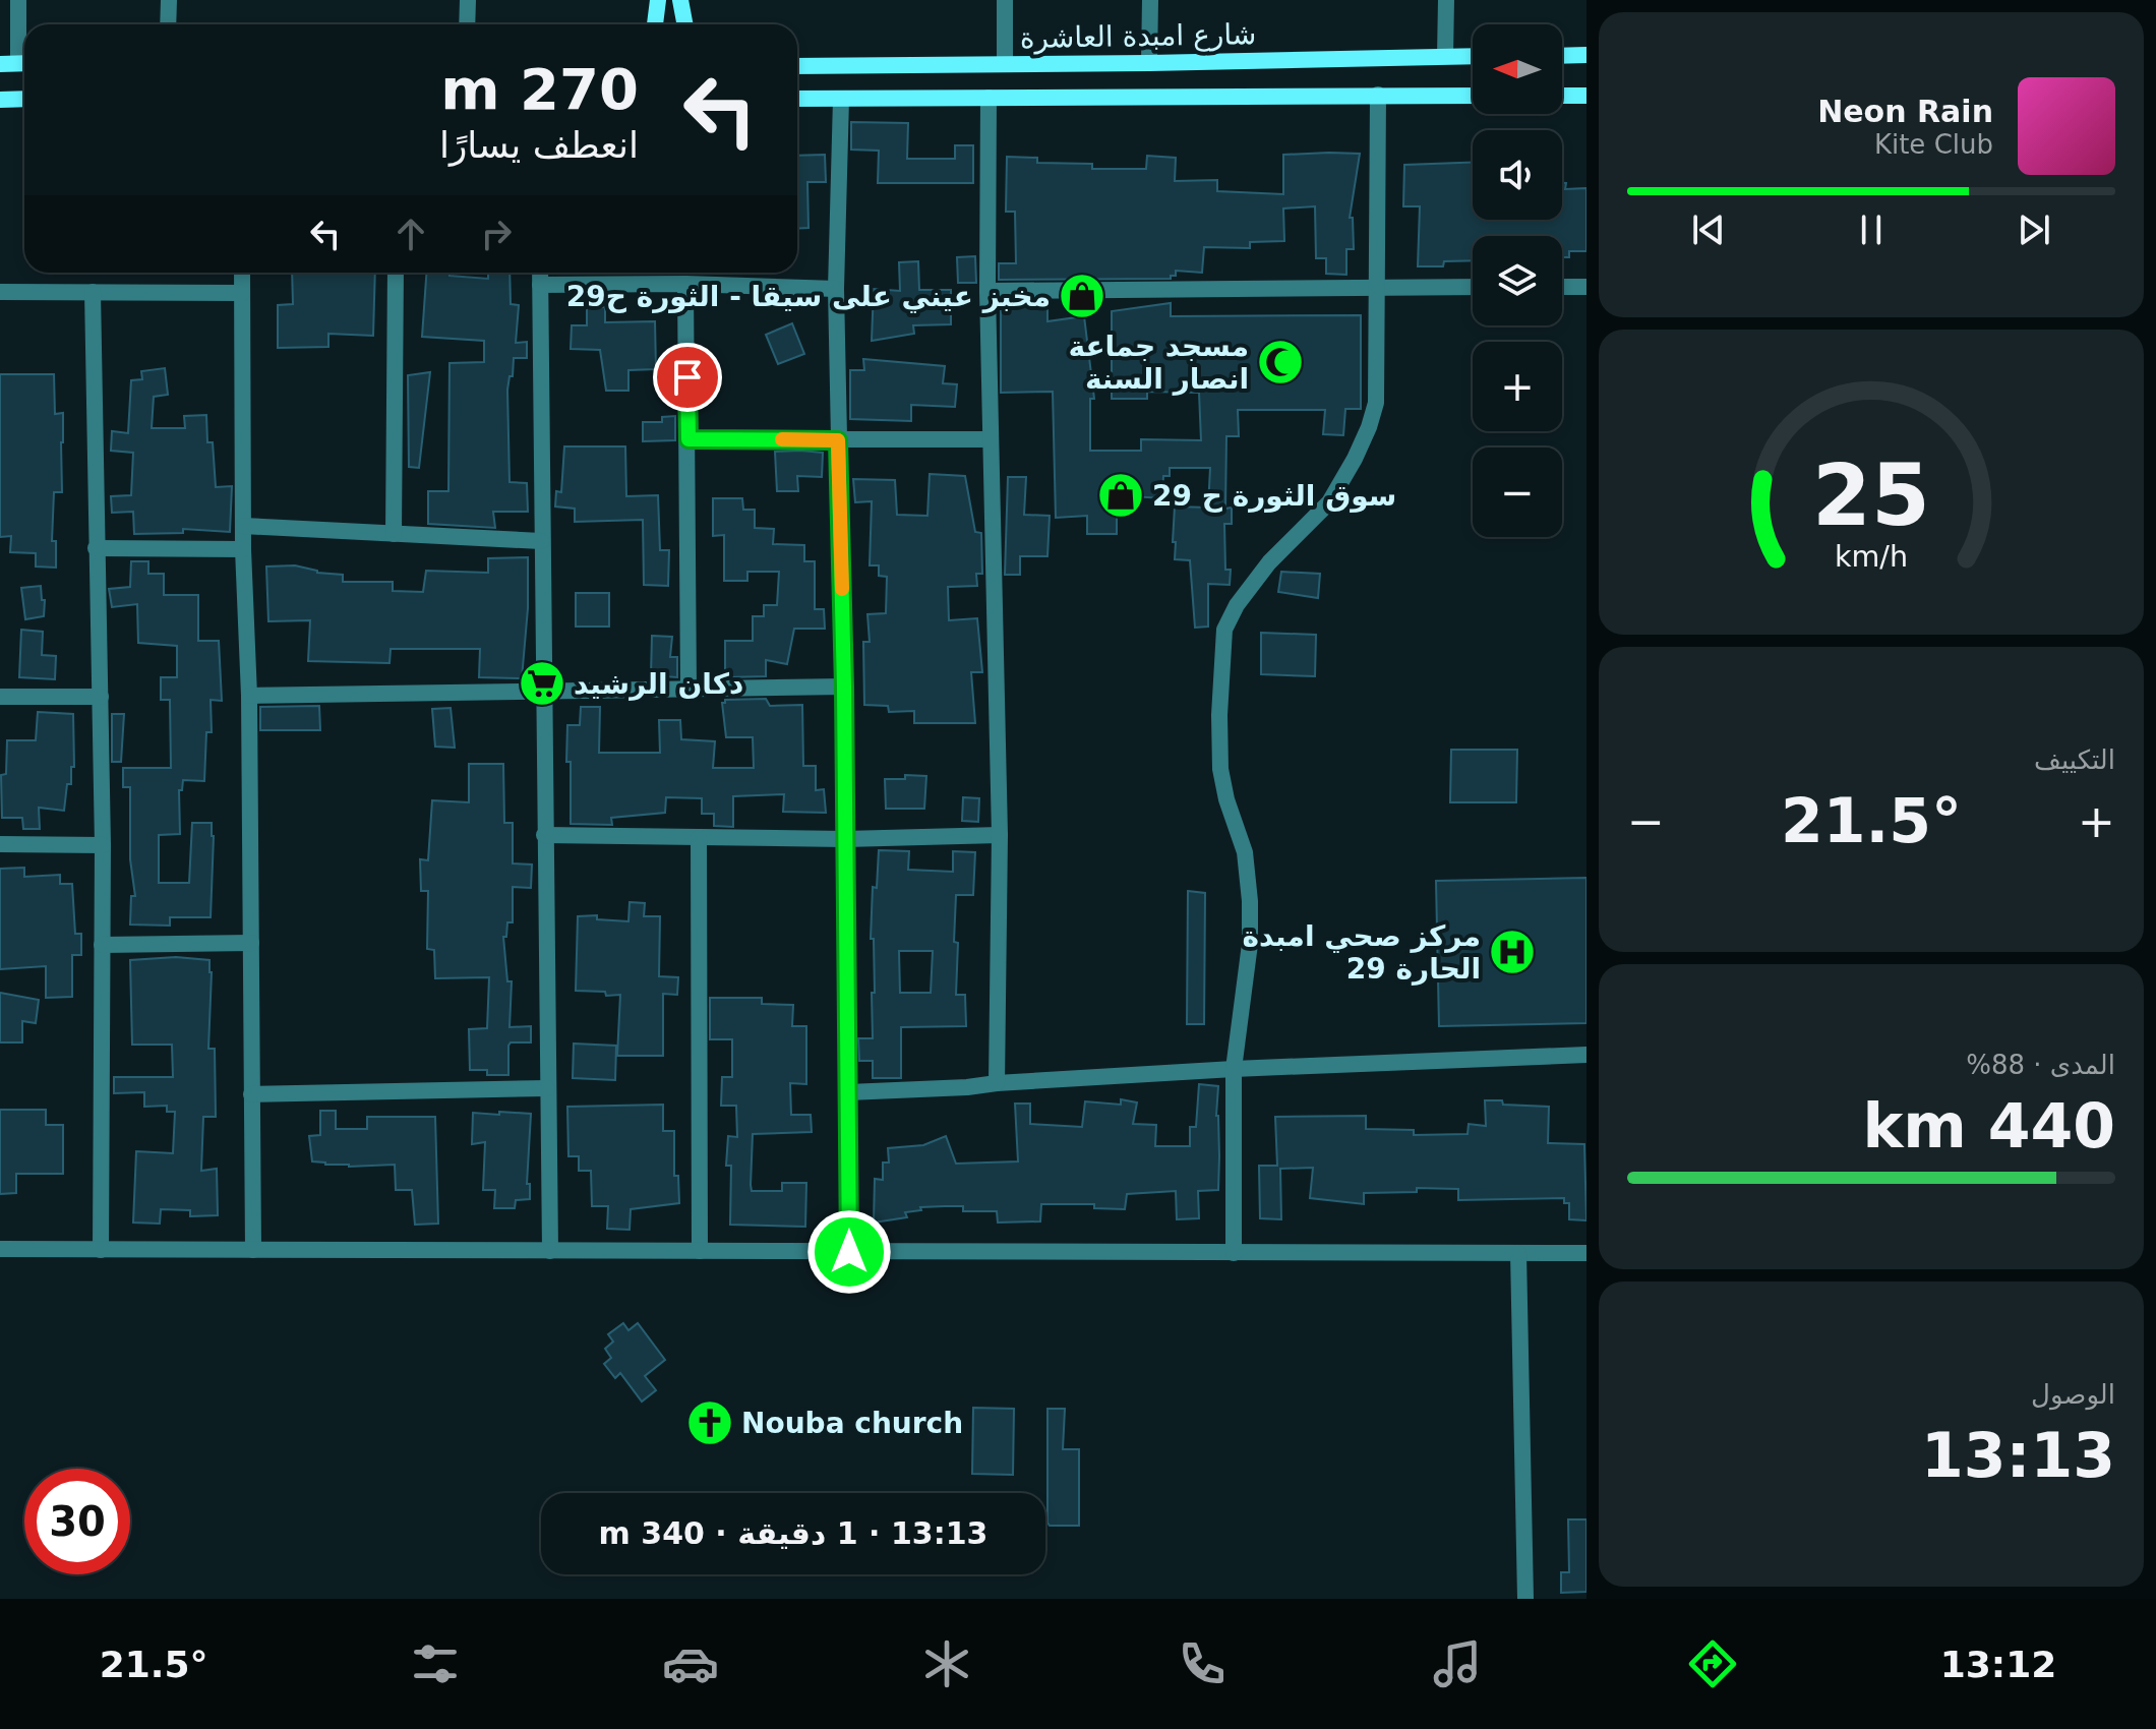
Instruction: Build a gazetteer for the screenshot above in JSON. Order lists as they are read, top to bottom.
{
  "streets": {
    "main road": ["شارع امبدة العاشرة"]
  },
  "places": {
    "shop": ["مخبز عيني على سيقا - الثورة ح29", "سوق الثورة ح 29"],
    "mosque": ["مسجد جماعة انصار السنة"],
    "supermarket": ["دكان الرشيد"],
    "hospital": ["مركز صحي امبدة الحارة 29"],
    "church": ["Nouba church"]
  },
  "north": "left",
  "page": {
    "map_buttons": ["+", "−"],
    "turn": ["270 m", "انعطف يسارًا"],
    "song": ["Neon Rain", "Kite Club"],
    "tile": [
      "التكييف",
      ["المدى · 88%", "440 km"],
      ["الوصول", "13:13"]
    ],
    "heat": ["−", "21.5°", "+"],
    "limit": "30",
    "trip": "13:13 · 1 دقيقة · 340 m",
    "tabs": ["13:12", "21.5°"],
    "gauge": ["25", "km/h"]
  }
}
